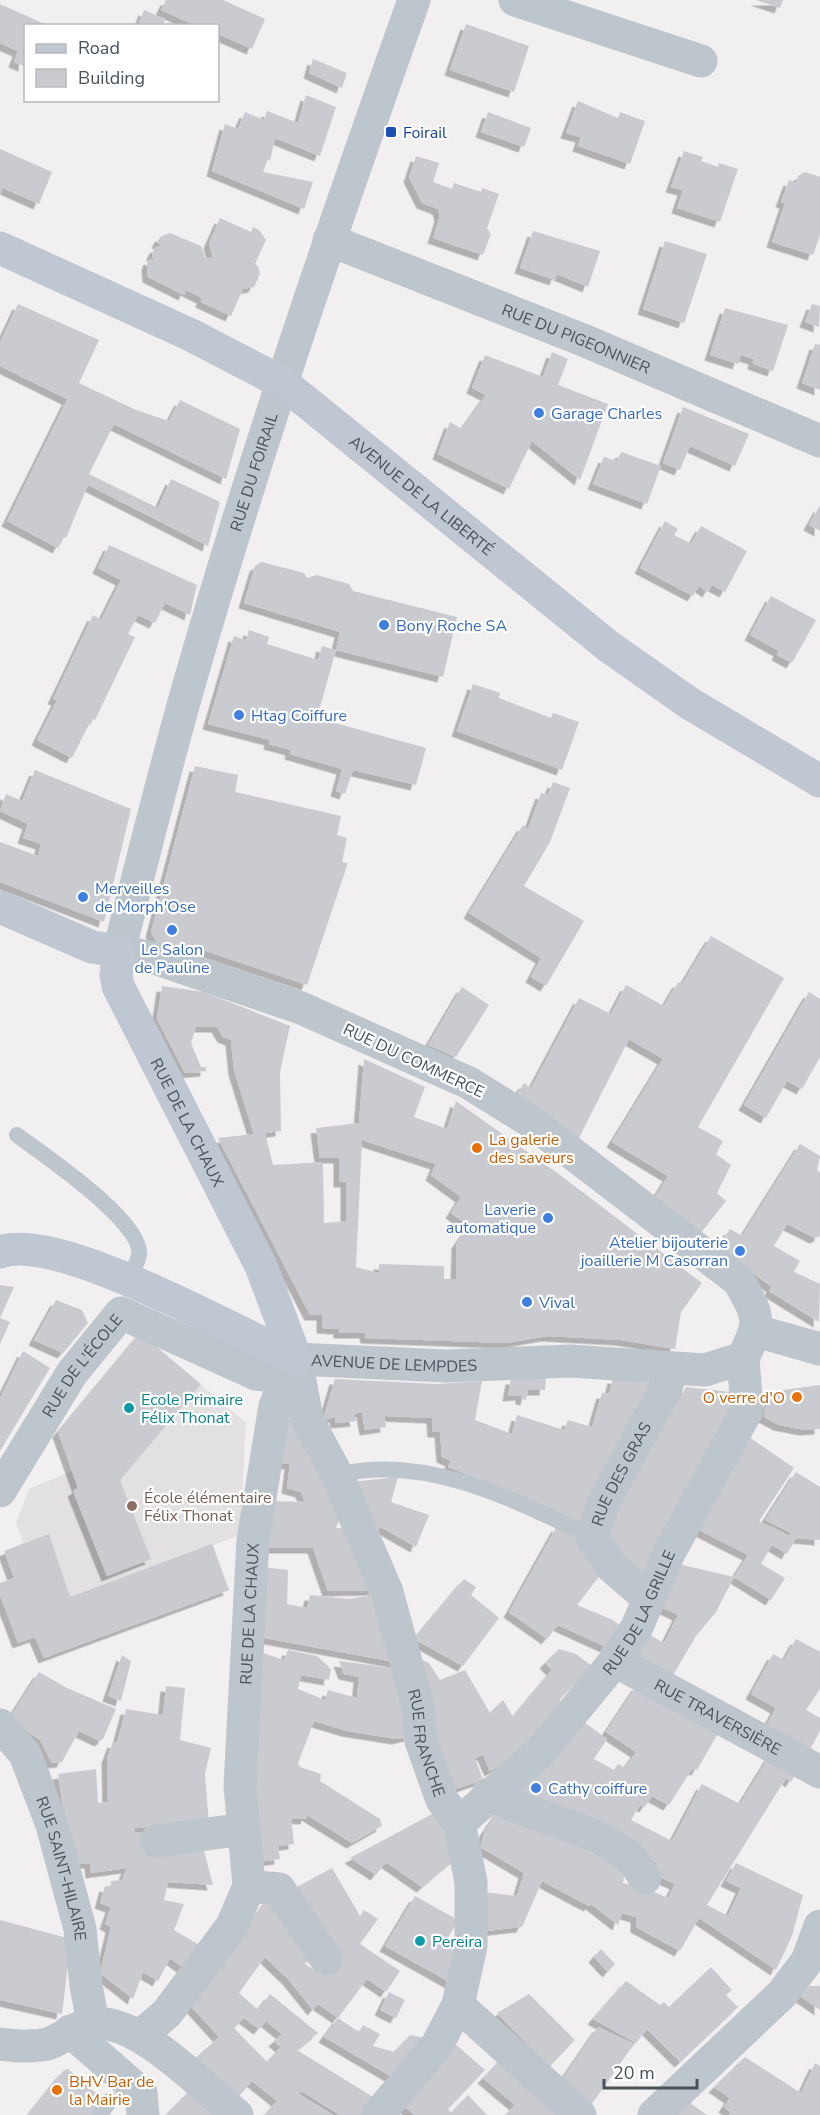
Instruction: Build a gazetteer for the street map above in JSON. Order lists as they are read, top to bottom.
{
  "streets": {
    "street": [
      "RUE DU PIGEONNIER",
      "RUE DU FOIRAIL",
      "AVENUE DE LA LIBERTÉ",
      "RUE DU COMMERCE",
      "RUE DE LA CHAUX",
      "AVENUE DE LEMPDES",
      "RUE DE L'ÉCOLE",
      "RUE DES GRAS",
      "RUE DE LA GRILLE",
      "RUE TRAVERSIÈRE",
      "RUE FRANCHE",
      "RUE SAINT-HILAIRE"
    ]
  },
  "crossings": [
    ["RUE DU PIGEONNIER", "RUE DU FOIRAIL"],
    ["RUE DU FOIRAIL", "AVENUE DE LA LIBERTÉ"],
    ["RUE DU FOIRAIL", "RUE DU COMMERCE"],
    ["RUE DU FOIRAIL", "RUE DE LA CHAUX"],
    ["RUE DU COMMERCE", "RUE DE LA CHAUX"],
    ["RUE DU COMMERCE", "AVENUE DE LEMPDES"],
    ["RUE DU COMMERCE", "RUE DE LA GRILLE"],
    ["RUE DE LA CHAUX", "AVENUE DE LEMPDES"],
    ["RUE DE LA CHAUX", "RUE DE L'ÉCOLE"],
    ["RUE DE LA CHAUX", "RUE FRANCHE"],
    ["AVENUE DE LEMPDES", "RUE DE L'ÉCOLE"],
    ["AVENUE DE LEMPDES", "RUE DES GRAS"],
    ["AVENUE DE LEMPDES", "RUE DE LA GRILLE"],
    ["AVENUE DE LEMPDES", "RUE FRANCHE"],
    ["RUE DE L'ÉCOLE", "RUE FRANCHE"],
    ["RUE DES GRAS", "RUE DE LA GRILLE"],
    ["RUE DE LA GRILLE", "RUE TRAVERSIÈRE"],
    ["RUE DE LA GRILLE", "RUE FRANCHE"]
  ],
  "places": {
    "transit": ["Foirail"],
    "other": [
      "Garage Charles",
      "Bony Roche SA",
      "Htag Coiffure",
      "Merveilles de Morph'Ose",
      "Le Salon de Pauline",
      "La galerie des saveurs",
      "Laverie automatique",
      "Atelier bijouterie joaillerie M Casorran",
      "Vival",
      "O verre d'O",
      "Ecole Primaire Félix Thonat",
      "École élémentaire Félix Thonat",
      "Cathy coiffure",
      "Pereira",
      "BHV Bar de la Mairie"
    ]
  },
  "legend": ["Road", "Building"],
  "scale_bar": "20 m"
}
